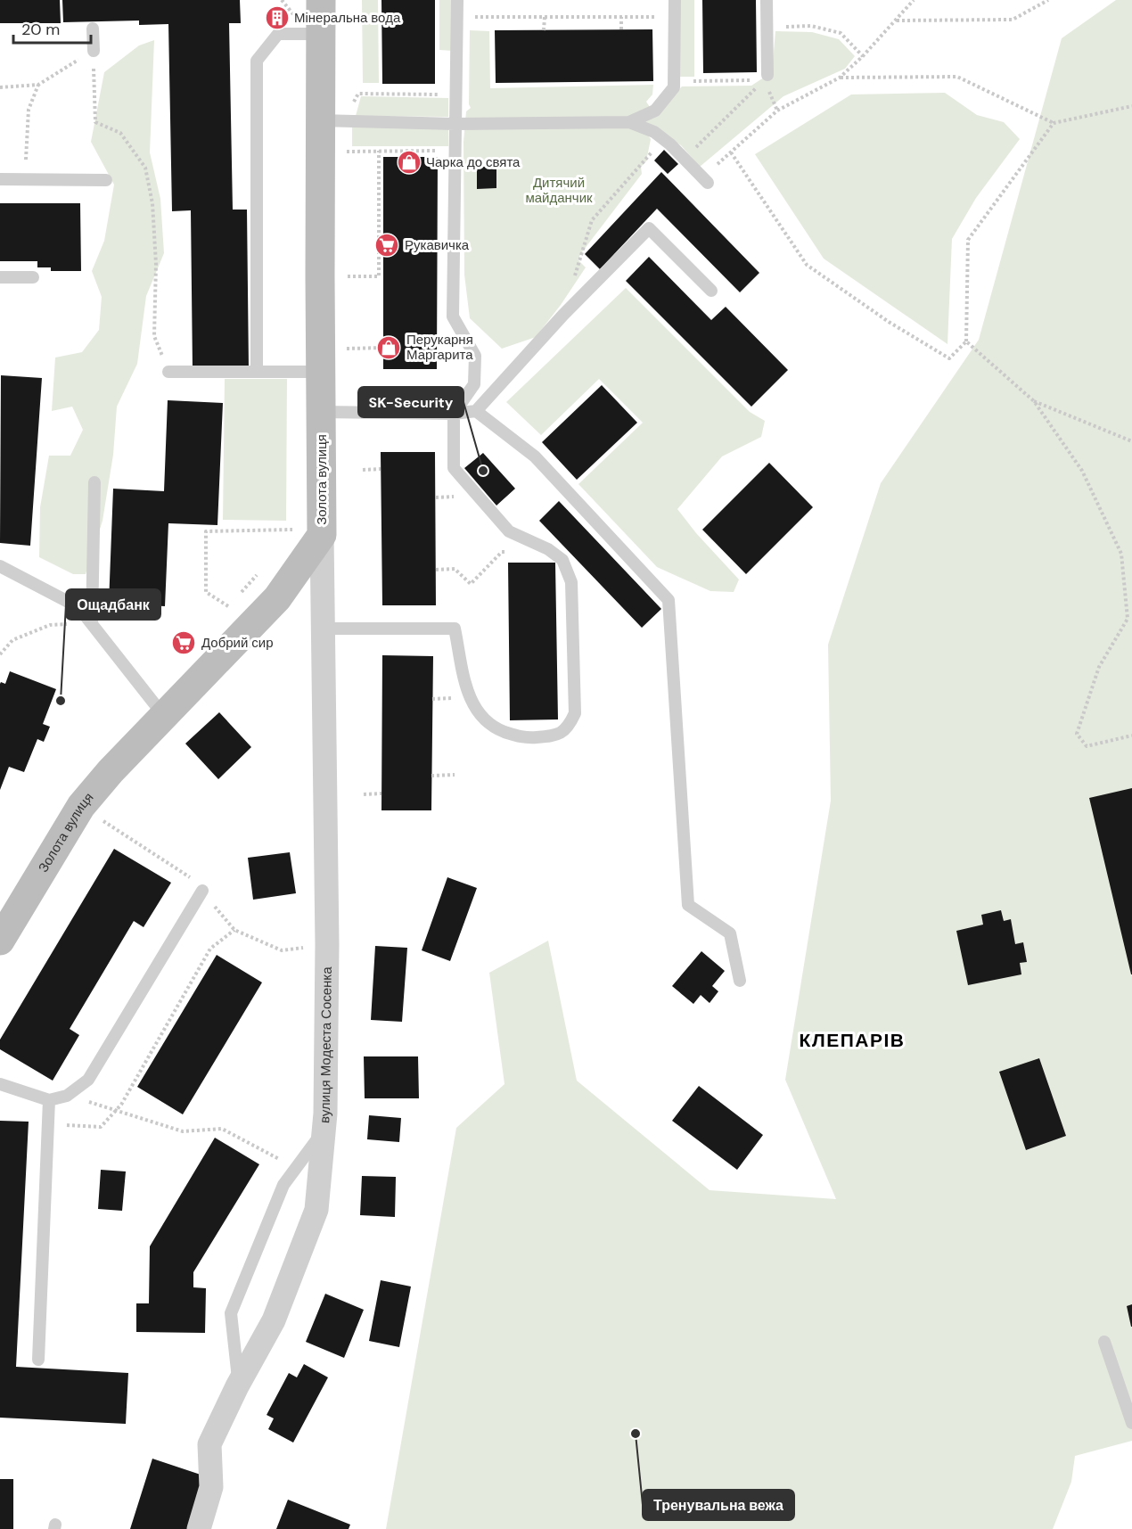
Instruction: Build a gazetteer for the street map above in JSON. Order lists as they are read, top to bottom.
{
  "streets": {
    "street": ["Золота вулиця", "вулиця Модеста Сосенка"]
  },
  "crossings": [
    ["Золота вулиця", "вулиця Модеста Сосенка"]
  ],
  "districts": ["КЛЕПАРІВ"],
  "parks": ["Дитячий майданчик"],
  "places": {
    "building": ["Мінеральна вода"],
    "shop": ["Чарка до свята", "Перукарня Маргарита"],
    "supermarket": ["Рукавичка", "Добрий сир"],
    "other": ["SK-Security", "Ощадбанк", "Тренувальна вежа"]
  },
  "scale_bar": "20 m"
}
